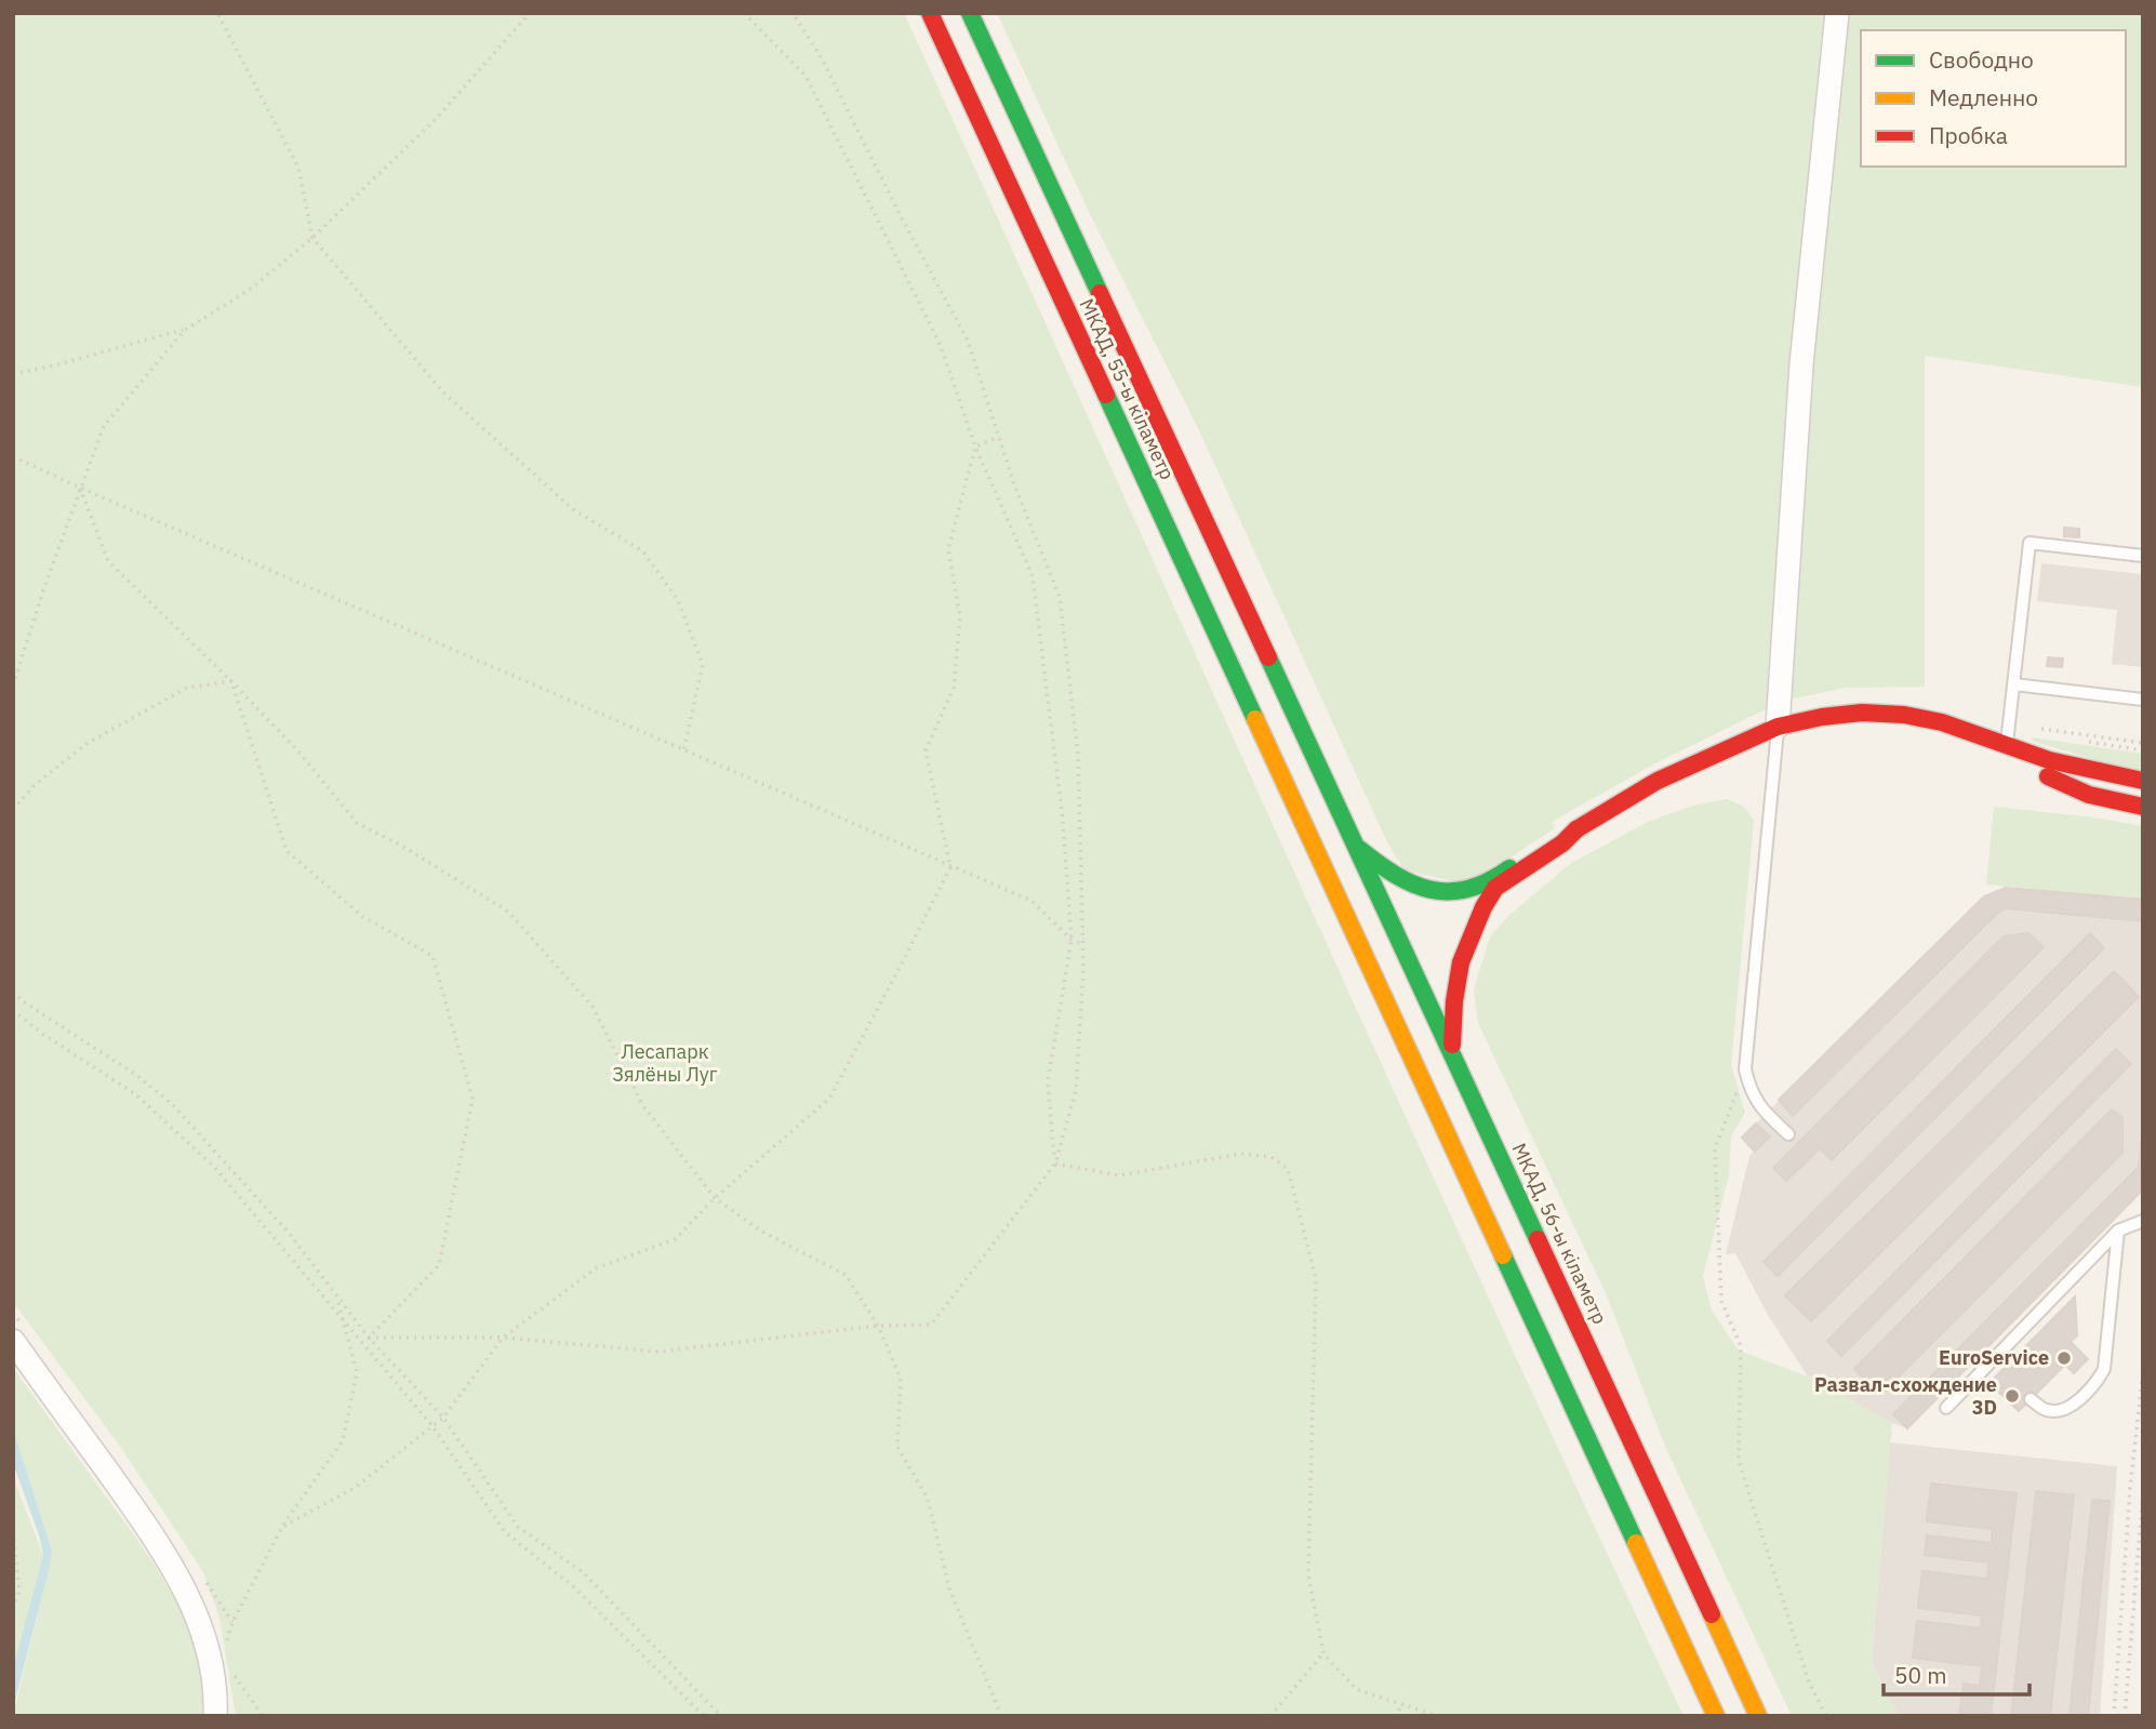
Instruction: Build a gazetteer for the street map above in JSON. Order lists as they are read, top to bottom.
{
  "streets": {
    "main road": ["МКАД, 55-ы кіламетр", "МКАД, 56-ы кіламетр"]
  },
  "crossings": [
    ["МКАД, 55-ы кіламетр", "МКАД, 56-ы кіламетр"]
  ],
  "parks": ["Лесапарк Зялёны Луг"],
  "places": ["EuroService", "Развал-схождение 3D"],
  "legend": ["Свободно", "Медленно", "Пробка"],
  "scale_bar": "50 m"
}
